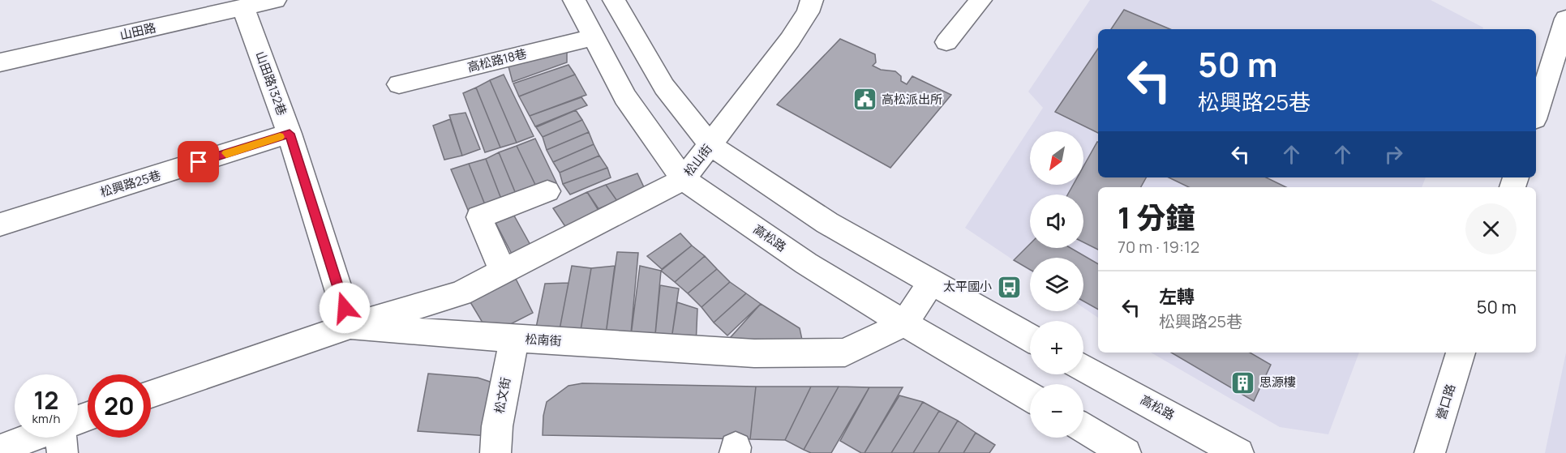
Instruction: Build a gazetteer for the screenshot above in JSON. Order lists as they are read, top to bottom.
{
  "streets": {
    "street": [
      "山田路",
      "高松路18巷",
      "山田路132巷",
      "松山街",
      "松興路25巷",
      "高松路",
      "松南街",
      "松文街",
      "營口路"
    ]
  },
  "crossings": [
    ["山田路", "山田路132巷"],
    ["高松路18巷", "高松路"],
    ["山田路132巷", "松山街"],
    ["山田路132巷", "松興路25巷"],
    ["山田路132巷", "松南街"],
    ["松山街", "高松路"],
    ["松山街", "松南街"],
    ["高松路", "松南街"],
    ["松南街", "松文街"]
  ],
  "places": {
    "public building": ["高松派出所"],
    "bus stop": ["太平國小"],
    "building": ["思源樓"]
  },
  "north": "bottom left",
  "page": {
    "turn": ["50 m", "松興路25巷"],
    "map_buttons": ["+", "−"],
    "heading": ["1 分鐘", "70 m · 19:12"],
    "list": [
      {
        "name": "左轉",
        "note": "松興路25巷",
        "value": "50 m"
      }
    ],
    "speed": "12 km/h",
    "limit": "20"
  }
}
